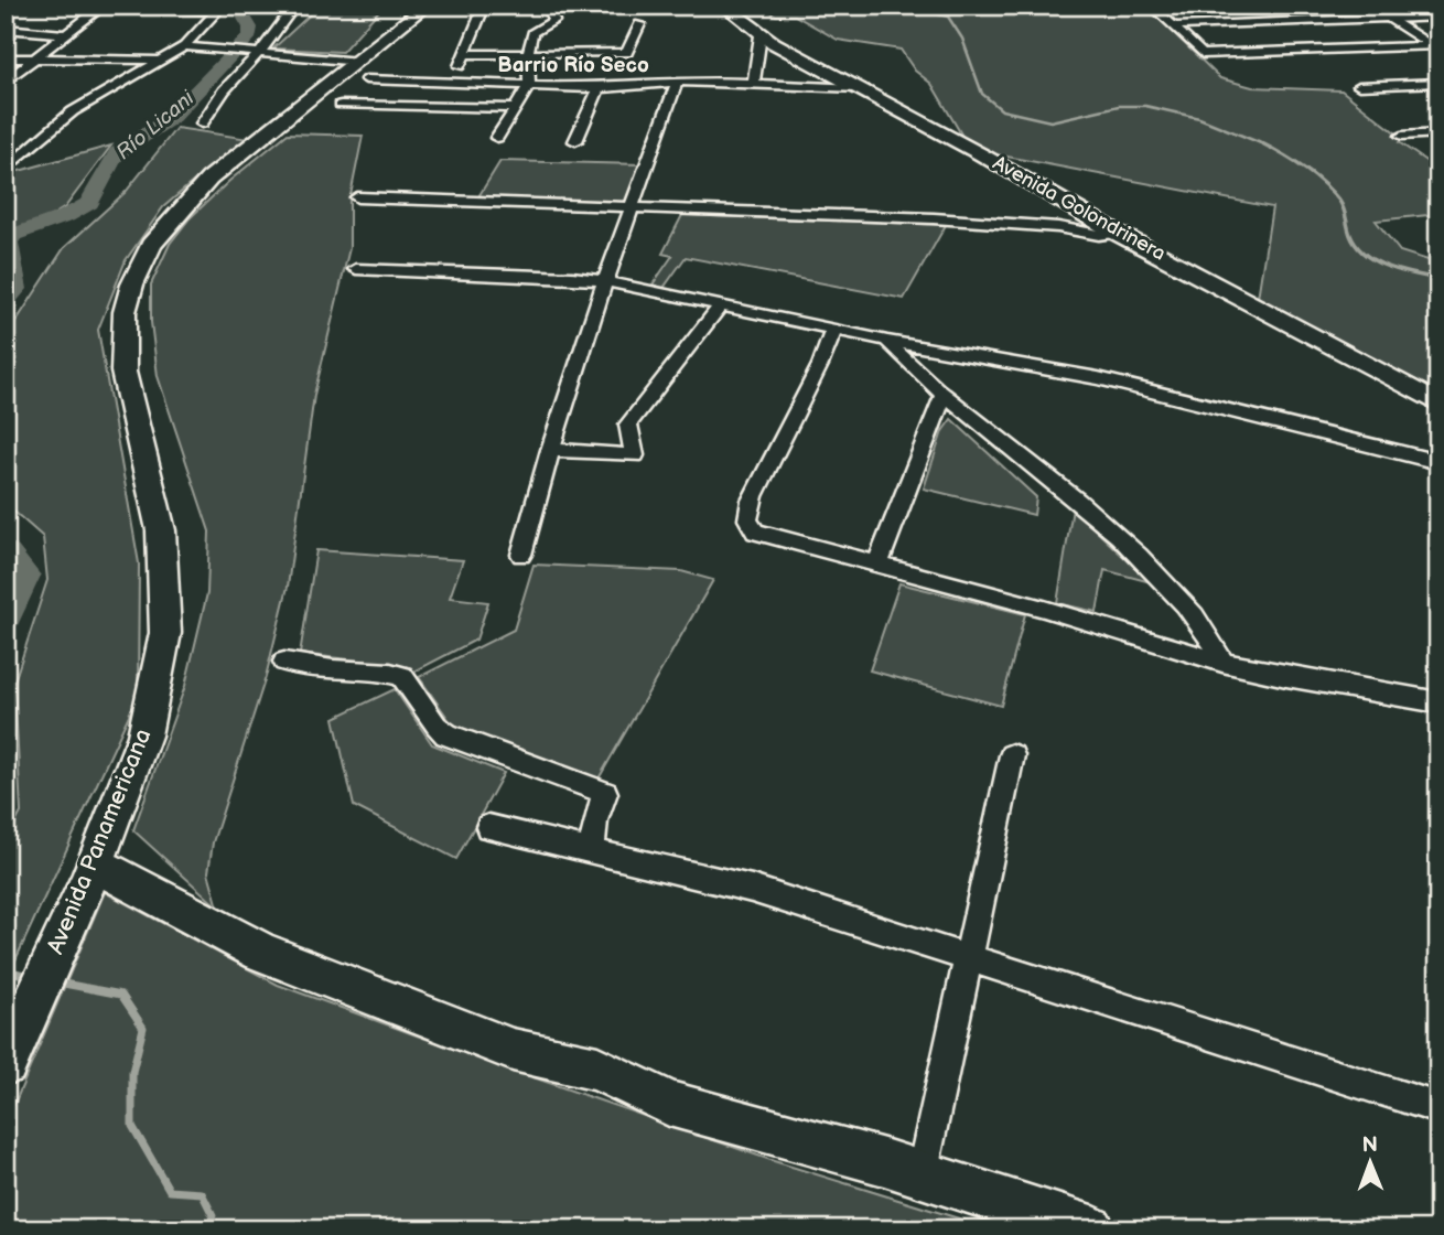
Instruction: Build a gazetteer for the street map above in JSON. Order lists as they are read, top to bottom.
{
  "streets": {
    "street": ["Avenida Golondrinera", "Avenida Panamericana"]
  },
  "districts": ["Barrio Río Seco"],
  "water": ["Río Licani"],
  "north": "top"
}
